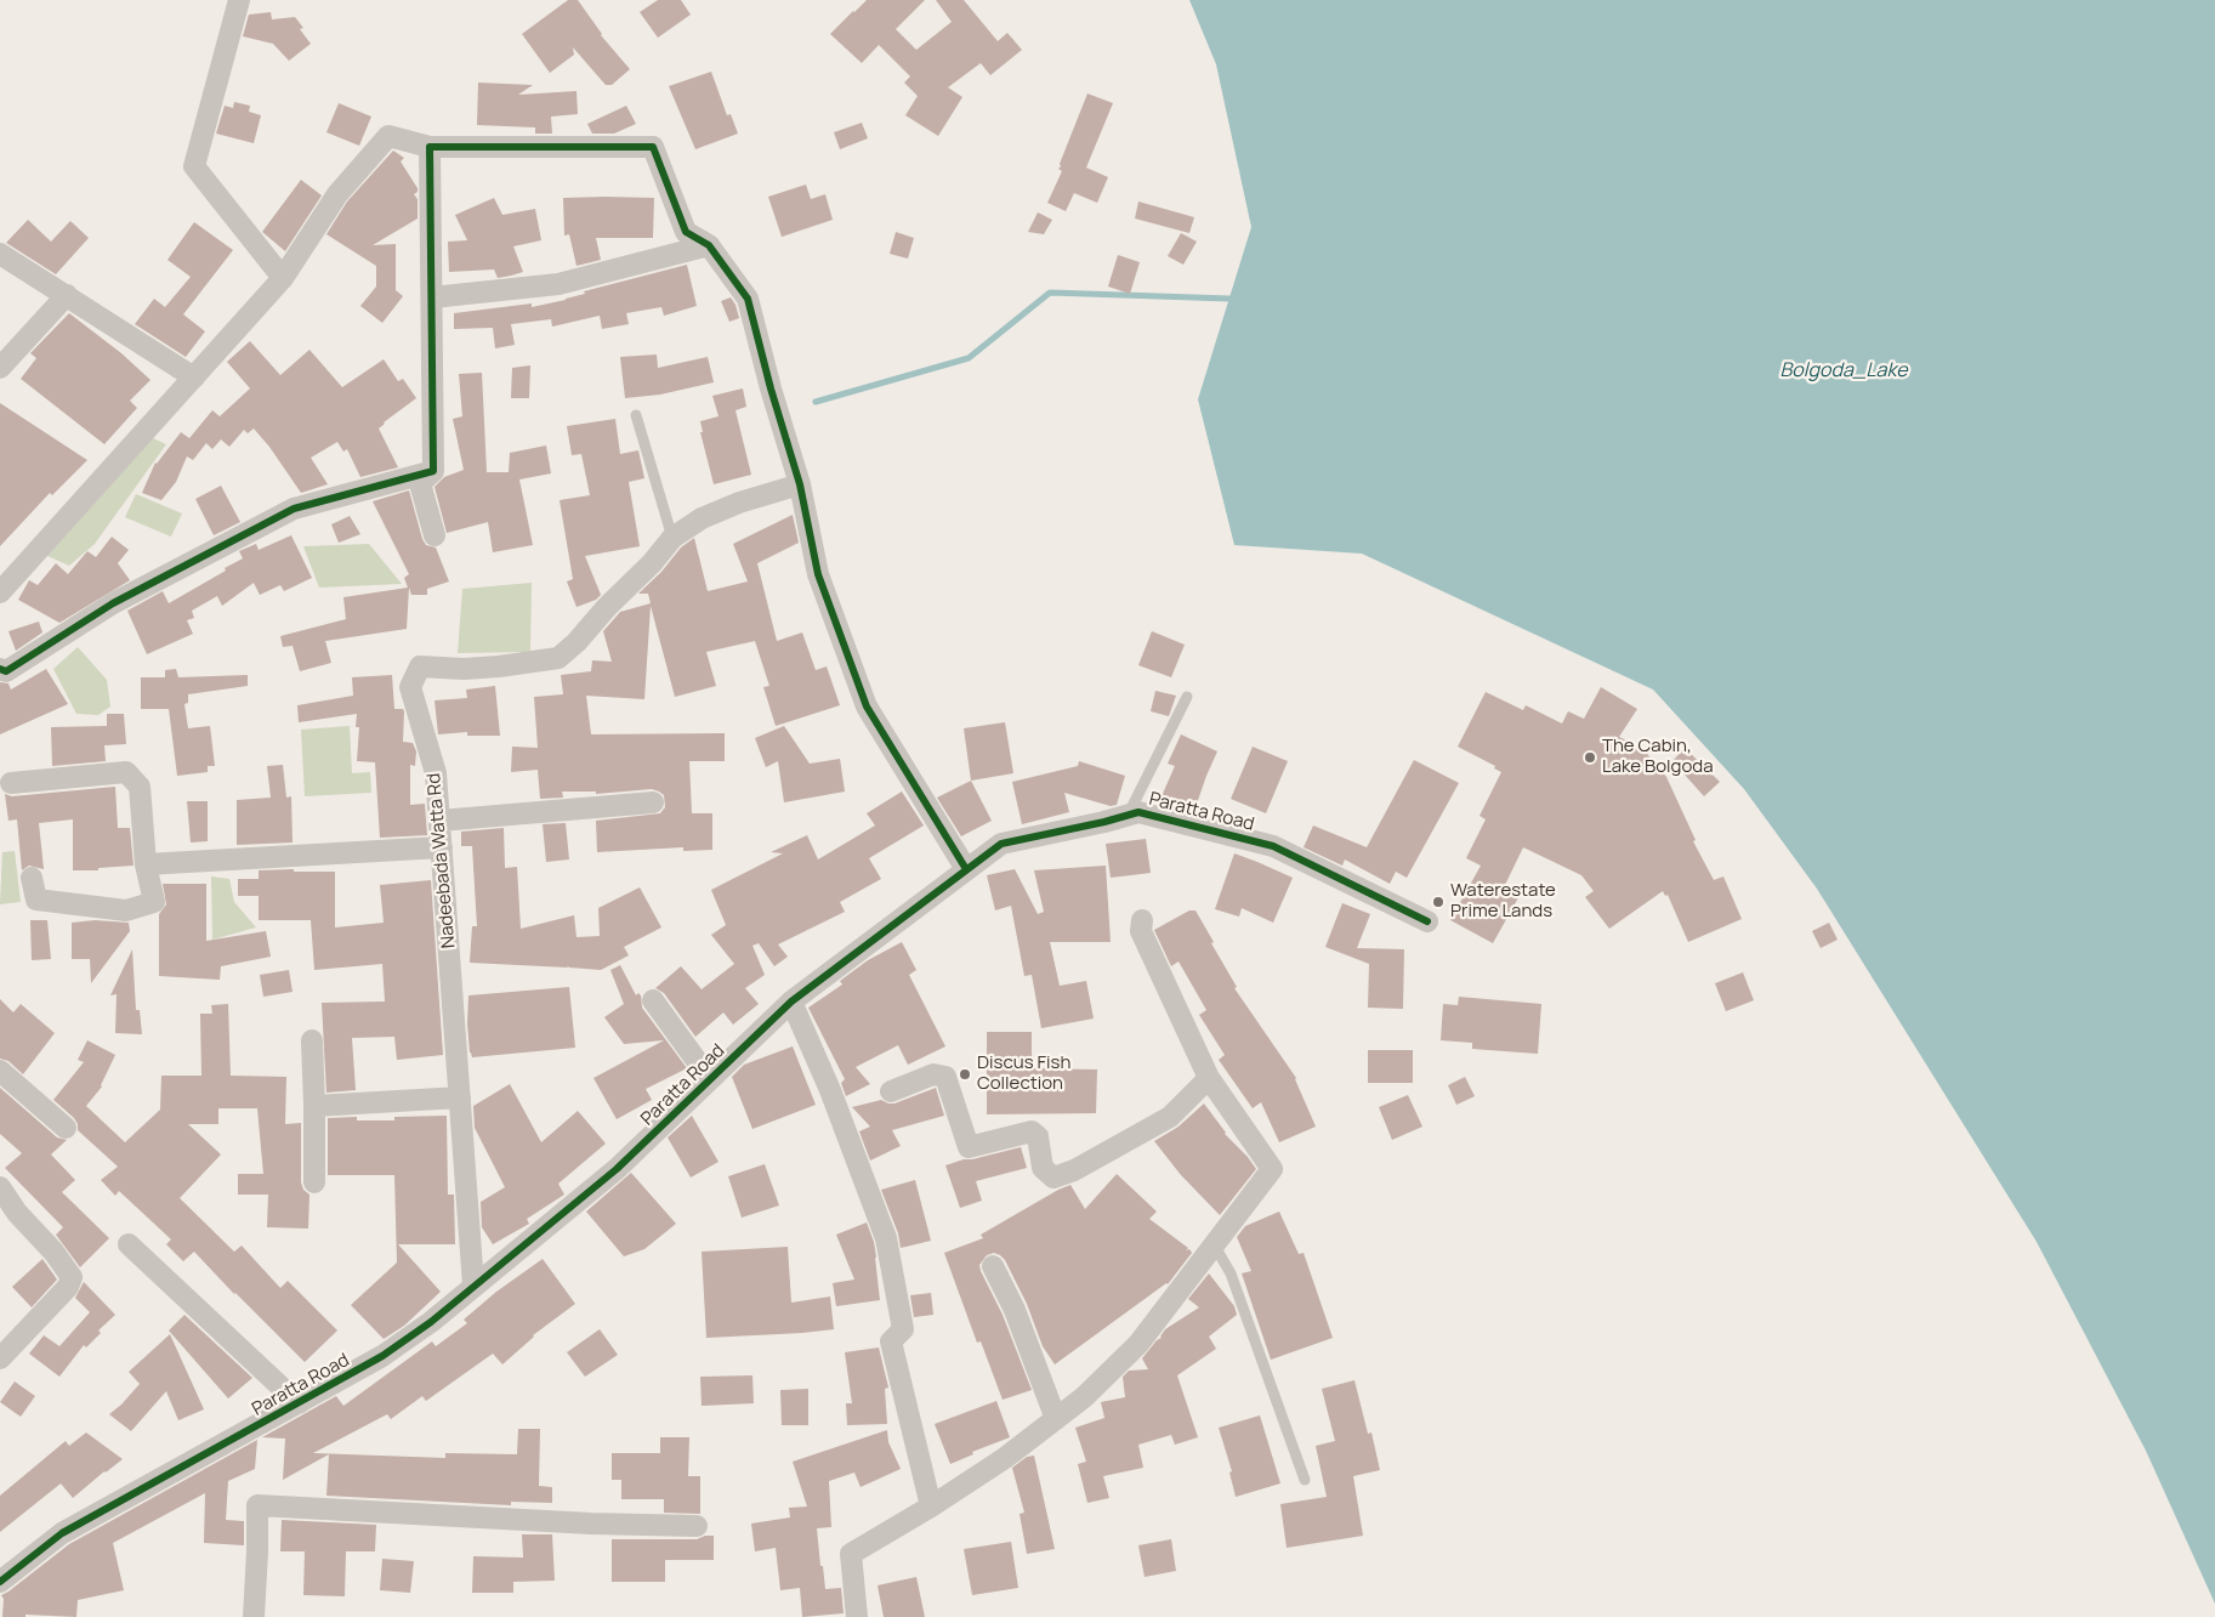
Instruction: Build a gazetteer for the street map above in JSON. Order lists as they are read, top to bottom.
{
  "streets": {
    "street": ["Paratta Road", "Nadeebada Watta Rd"]
  },
  "crossings": [
    ["Paratta Road", "Nadeebada Watta Rd"]
  ],
  "water": ["Bolgoda_Lake"],
  "places": ["The Cabin, Lake Bolgoda", "Waterestate Prime Lands", "Discus Fish Collection"]
}
